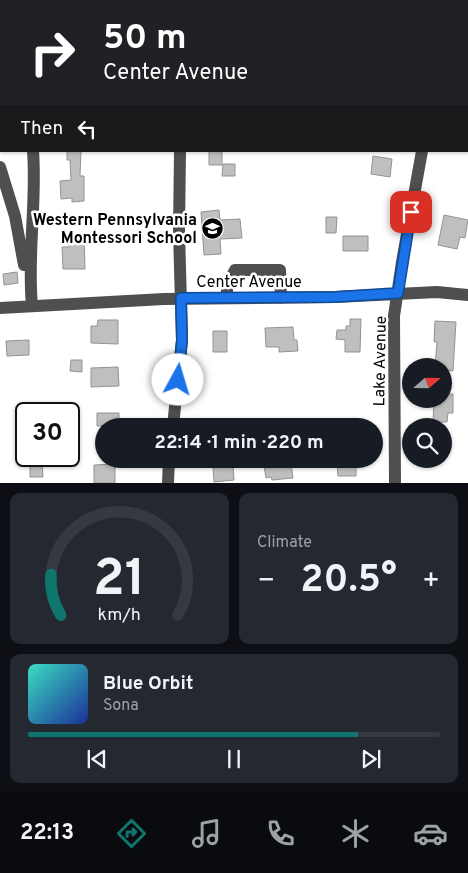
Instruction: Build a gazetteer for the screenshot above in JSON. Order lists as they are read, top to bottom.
{
  "streets": {
    "street": ["Center Avenue", "Lake Avenue"]
  },
  "crossings": [
    ["Center Avenue", "Lake Avenue"]
  ],
  "places": {
    "school or university": ["Western Pennsylvania Montessori School"]
  },
  "north": "right",
  "page": {
    "turn": ["50 m", "Center Avenue"],
    "then": "Then",
    "limit": "30",
    "trip": "22:14 · 1 min · 220 m",
    "tile": "Climate",
    "heat": ["−", "20.5°", "+"],
    "song": ["Blue Orbit", "Sona"],
    "tabs": "22:13",
    "gauge": ["21", "km/h"]
  }
}
